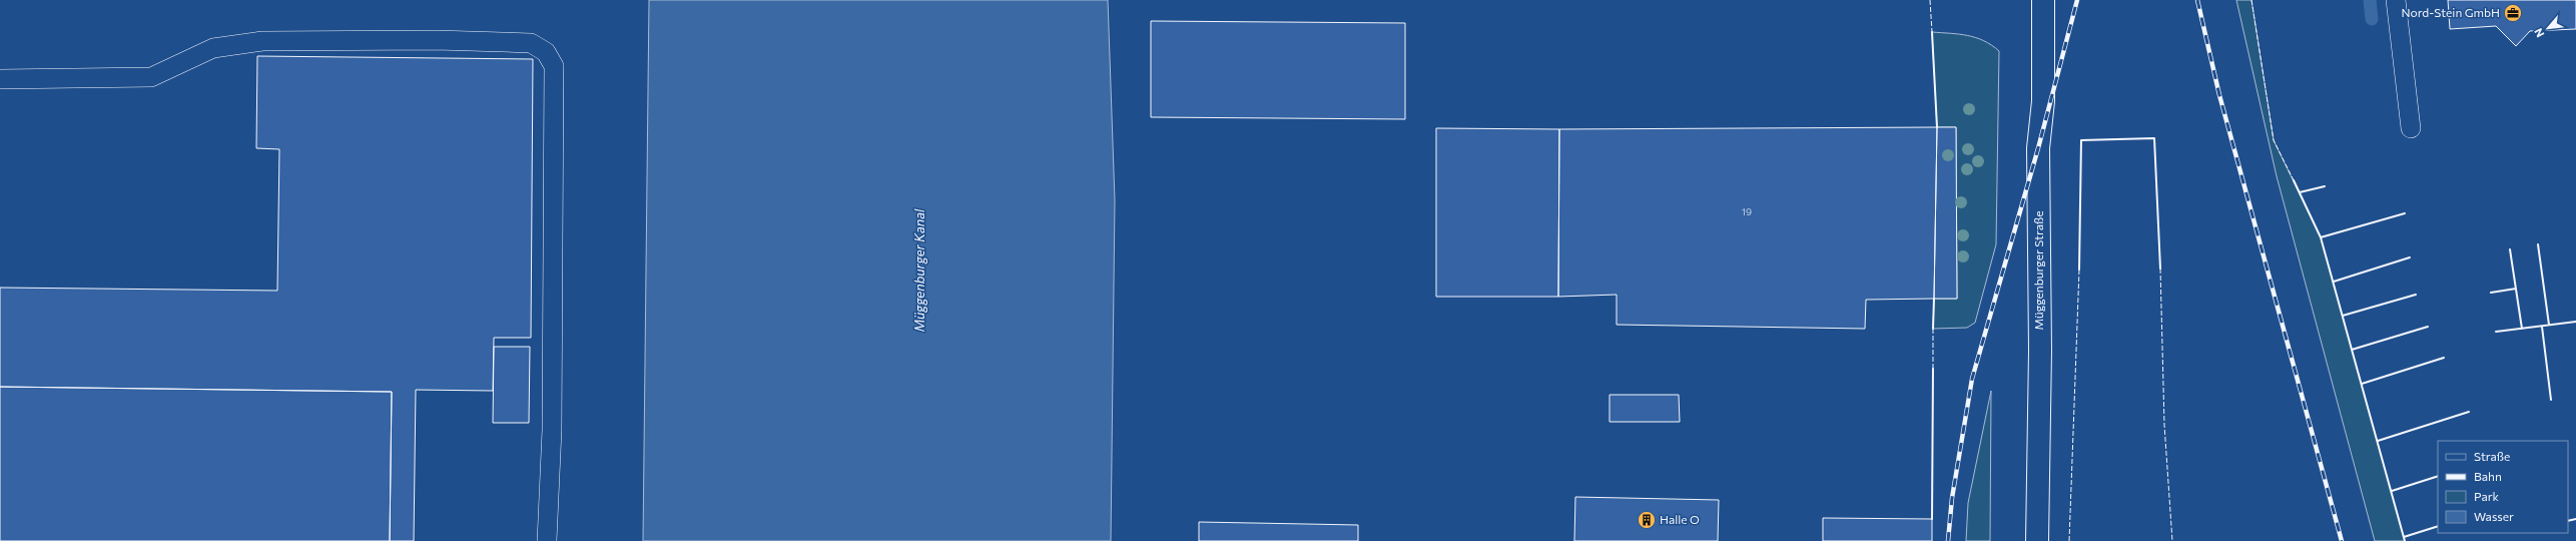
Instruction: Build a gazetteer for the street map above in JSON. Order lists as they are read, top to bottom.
{
  "streets": {
    "street": ["Müggenburger Straße"]
  },
  "water": ["Müggenburger Kanal"],
  "places": {
    "office": ["Nord-Stein GmbH"],
    "building": ["Halle O"]
  },
  "house_numbers": ["19"],
  "legend": [
    "Straße",
    "Bahn",
    "Park",
    "Wasser"
  ],
  "north": "bottom left"
}
